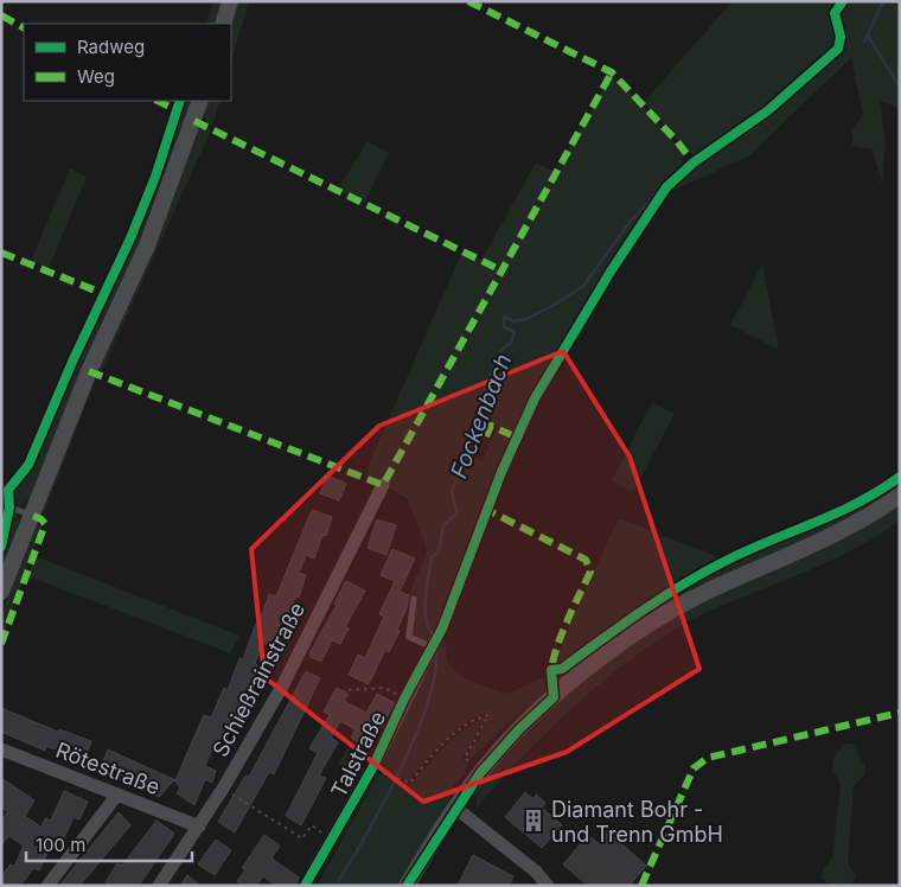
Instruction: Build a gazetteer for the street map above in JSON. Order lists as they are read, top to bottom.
{
  "streets": {
    "street": ["Schießrainstraße", "Talstraße", "Rötestraße"]
  },
  "crossings": [
    ["Schießrainstraße", "Rötestraße"]
  ],
  "water": ["Fockenbach"],
  "places": {
    "building": ["Diamant Bohr - und Trenn GmbH"]
  },
  "legend": ["Radweg", "Weg"],
  "scale_bar": "100 m"
}
